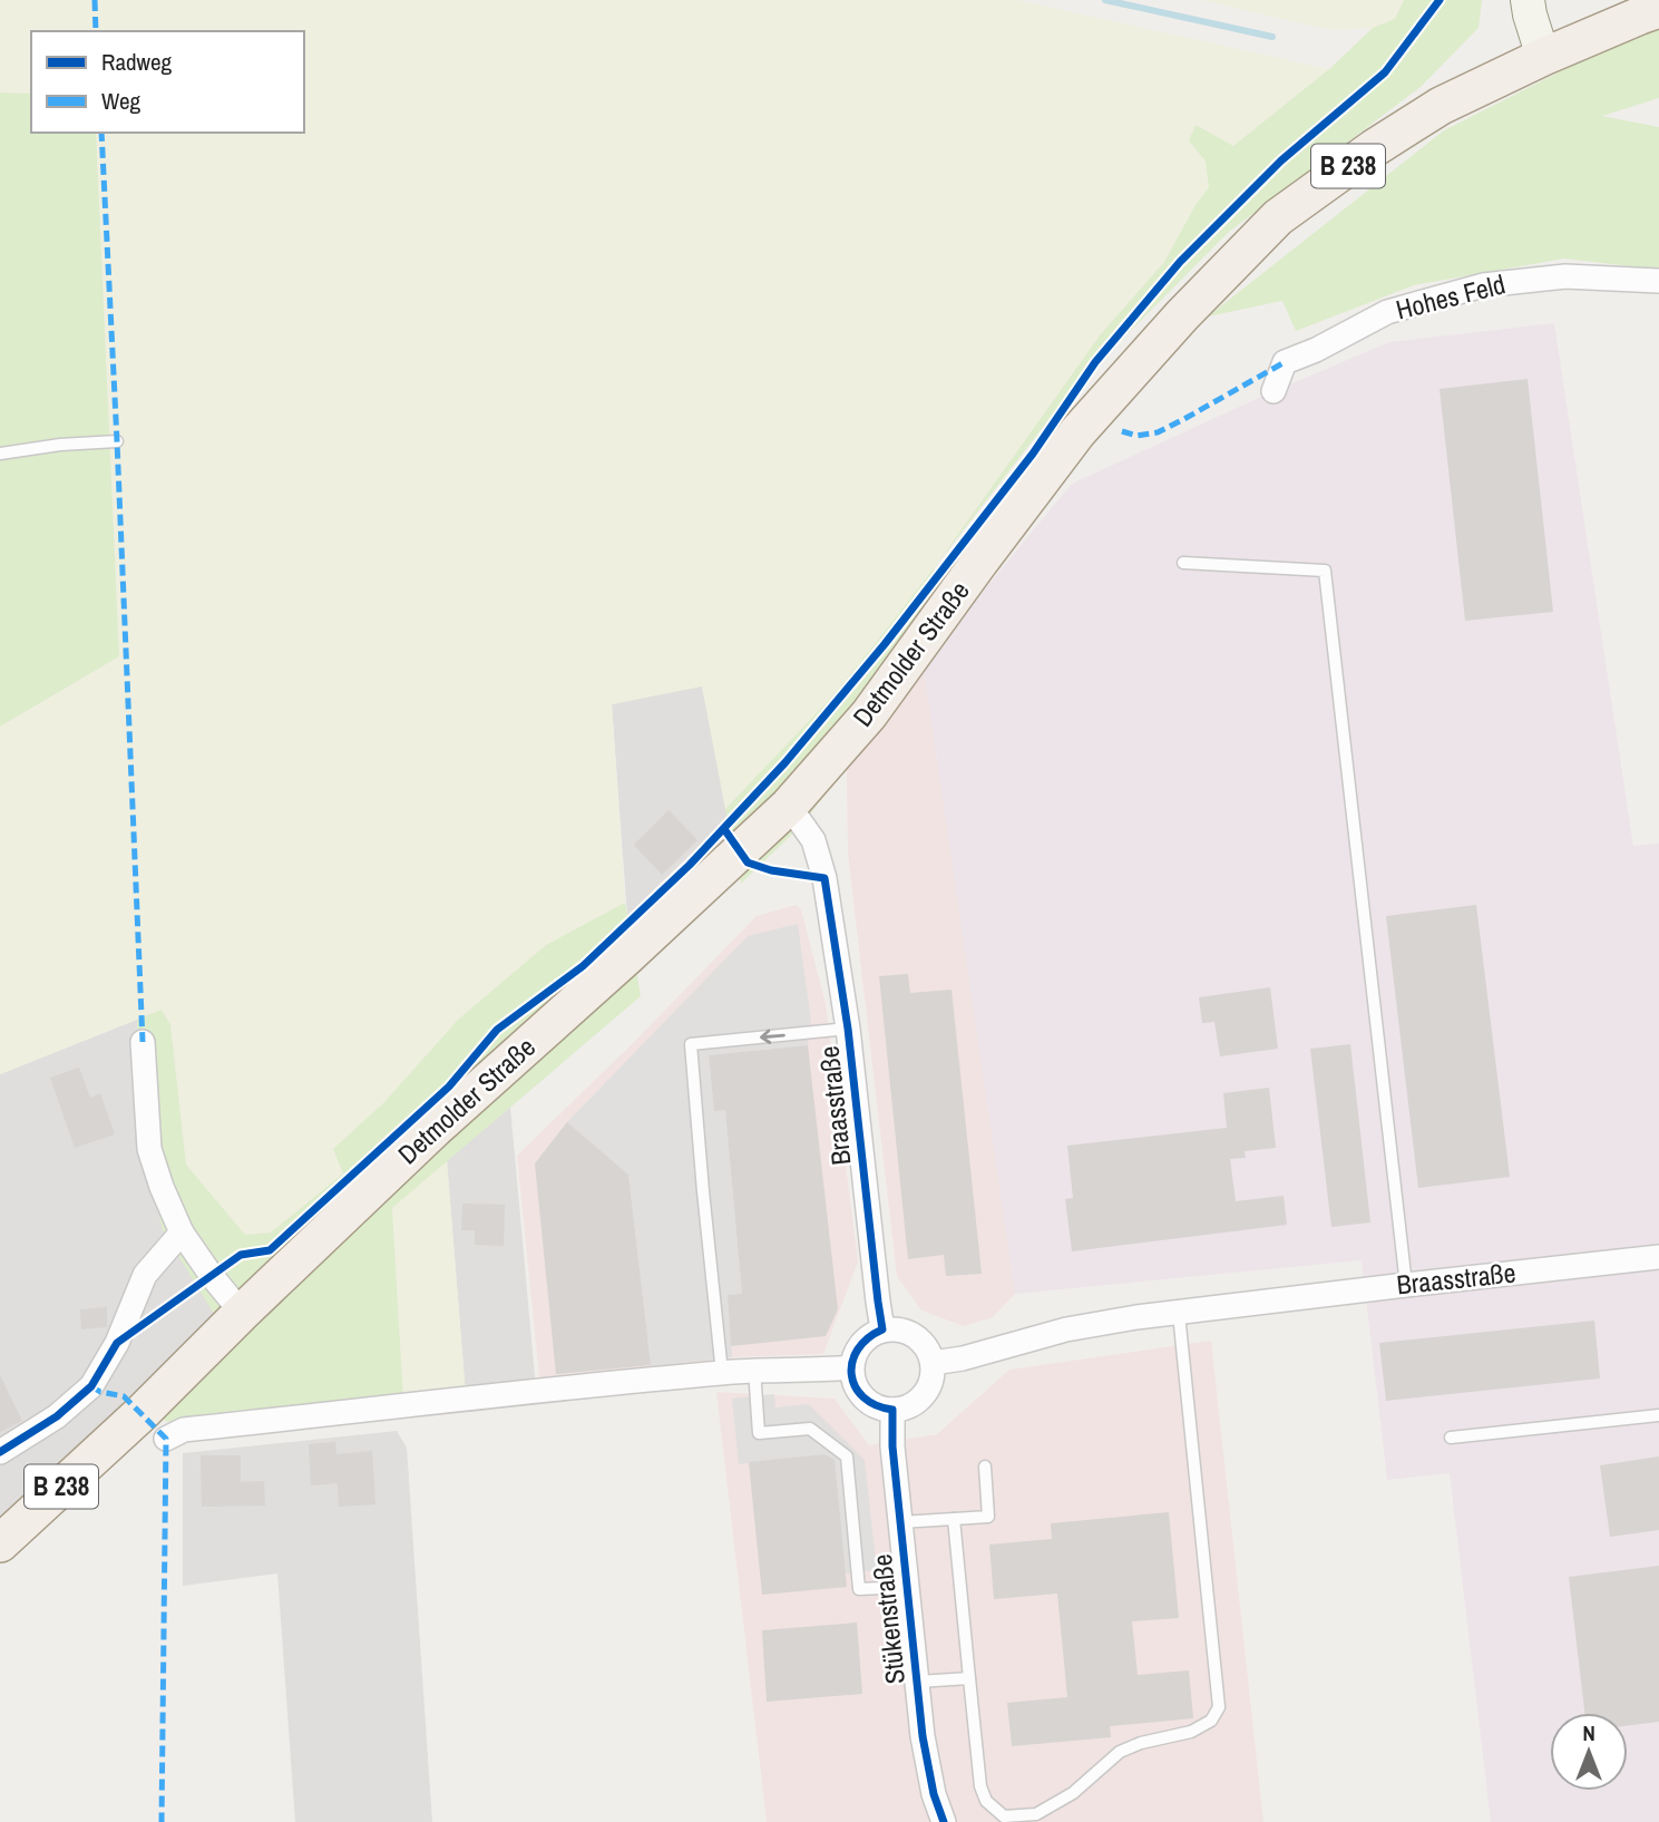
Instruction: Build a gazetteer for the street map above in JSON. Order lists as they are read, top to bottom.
{
  "streets": {
    "main road": ["B 238", "Detmolder Straße"],
    "street": ["Hohes Feld", "Braasstraße", "Stükenstraße"]
  },
  "crossings": [
    ["B 238", "Detmolder Straße"],
    ["Detmolder Straße", "Braasstraße"],
    ["Braasstraße", "Stükenstraße"]
  ],
  "legend": ["Radweg", "Weg"],
  "north": "top"
}
